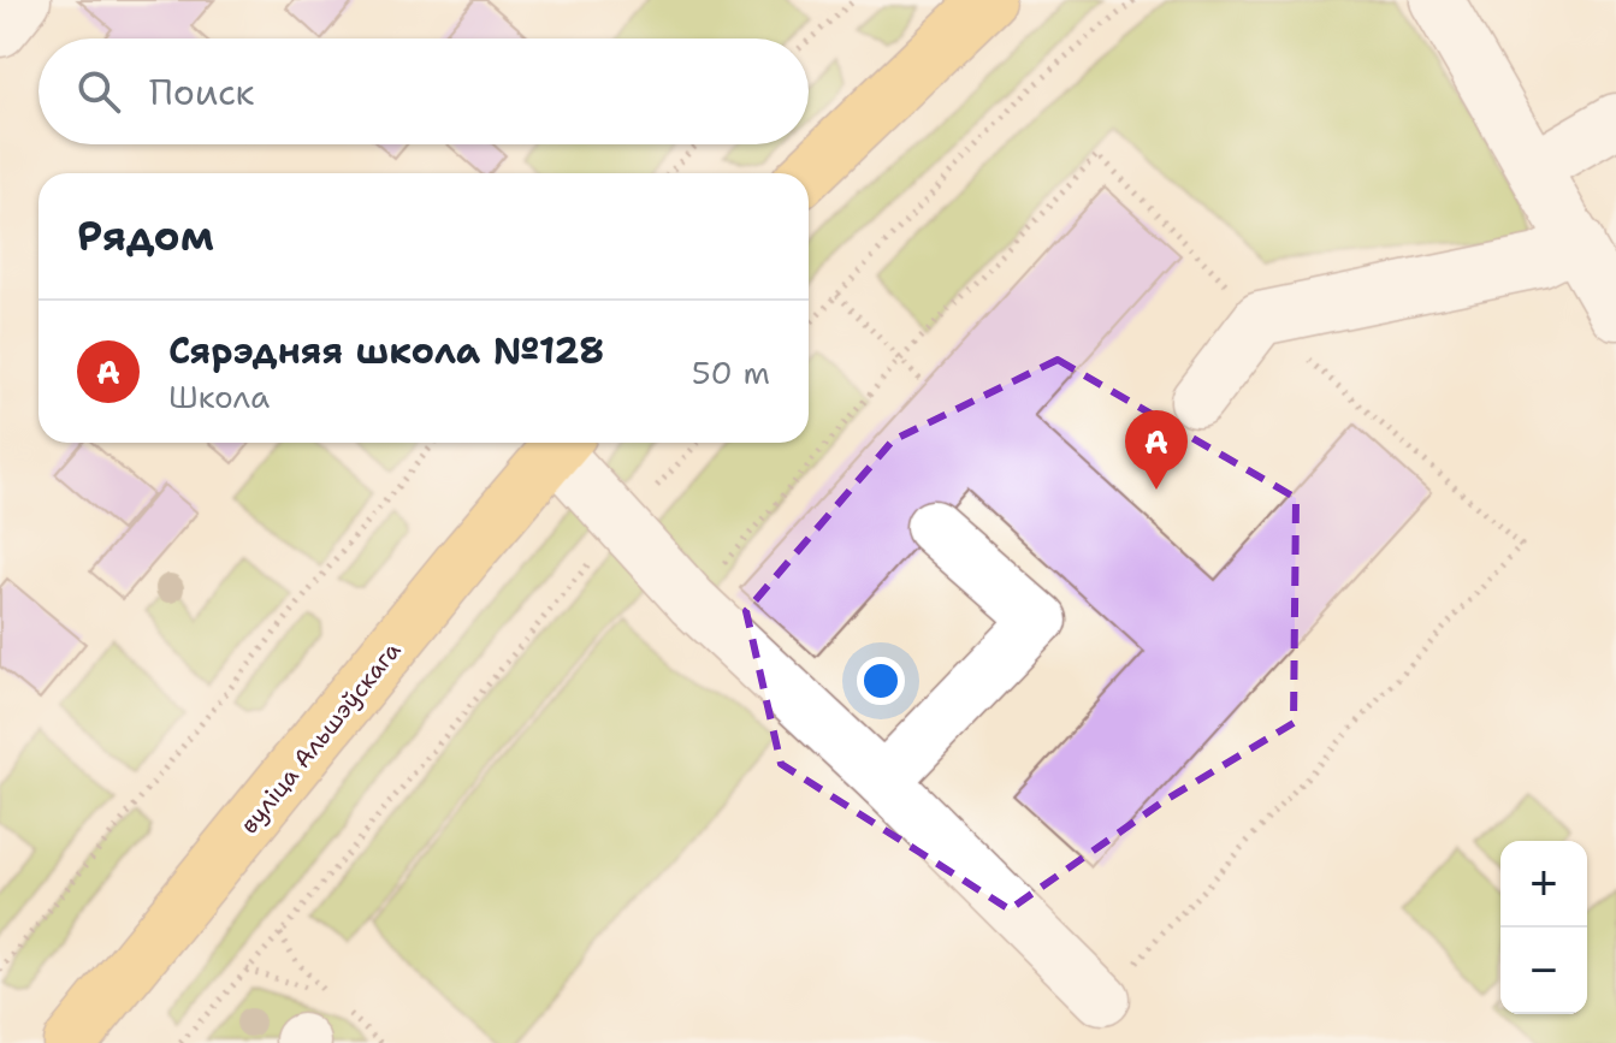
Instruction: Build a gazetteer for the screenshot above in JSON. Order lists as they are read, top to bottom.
{
  "streets": {
    "main road": ["вуліца Альшэўскага"]
  },
  "page": {
    "search": "Поиск",
    "heading": "Рядом",
    "list": [
      {
        "mark": "A",
        "name": "Сярэдняя школа №128",
        "note": "Школа",
        "value": "50 m"
      }
    ],
    "pins": "A",
    "map_buttons": ["+", "−"]
  }
}
